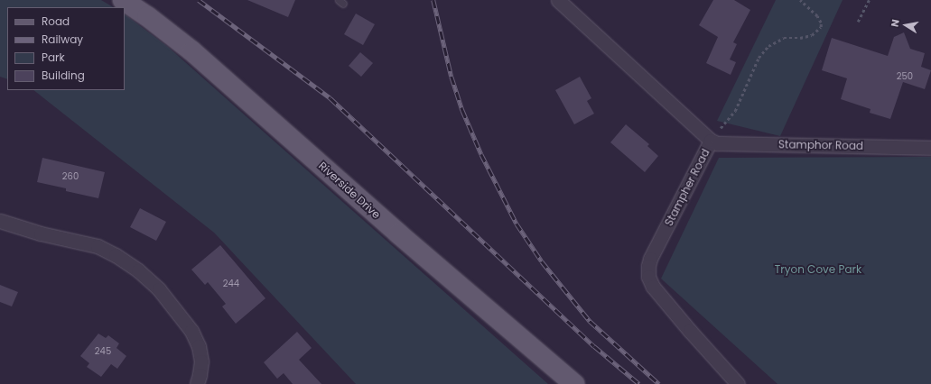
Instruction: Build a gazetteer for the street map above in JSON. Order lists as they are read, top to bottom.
{
  "streets": {
    "main road": ["Riverside Drive"],
    "street": ["Stamphor Road", "Stampher Road"]
  },
  "crossings": [
    ["Stamphor Road", "Stampher Road"]
  ],
  "parks": ["Tryon Cove Park"],
  "house_numbers": [
    "250",
    "260",
    "244",
    "245"
  ],
  "legend": [
    "Road",
    "Railway",
    "Park",
    "Building"
  ],
  "north": "left"
}
